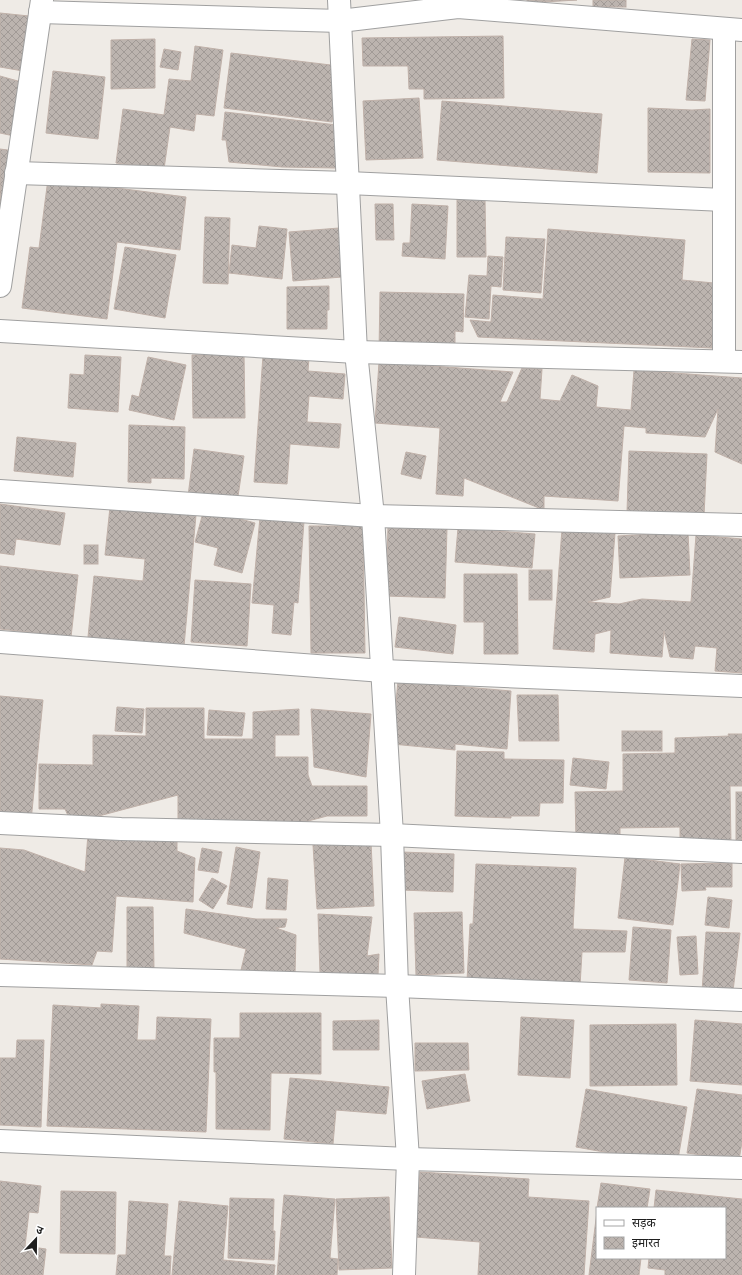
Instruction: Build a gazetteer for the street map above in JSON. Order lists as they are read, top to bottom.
{
  "legend": ["सड़क", "इमारत"],
  "north": "top"
}
